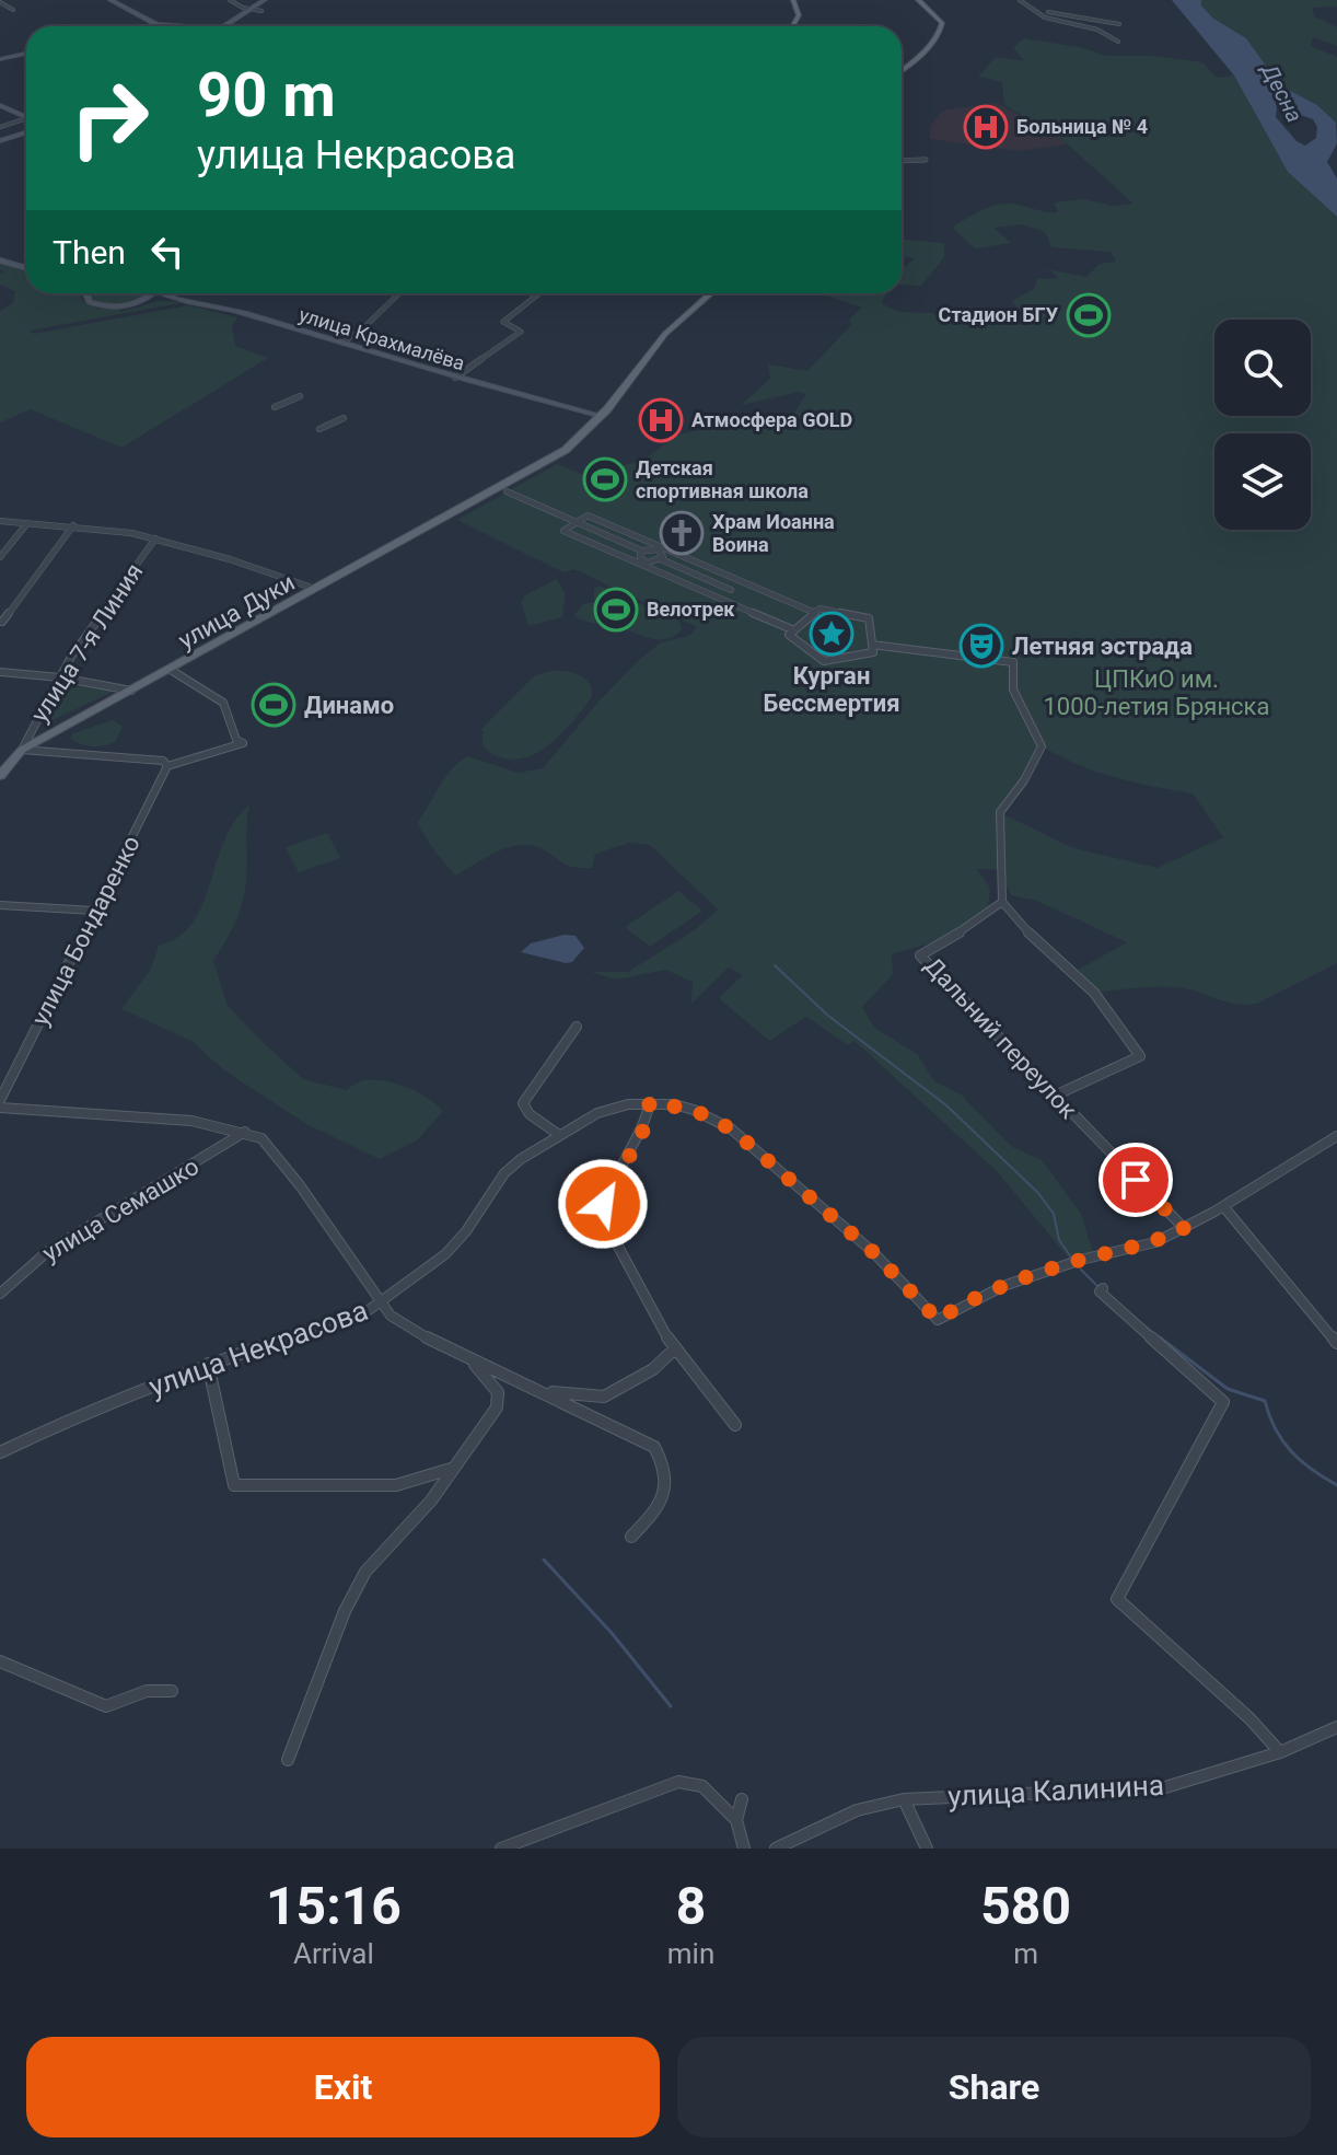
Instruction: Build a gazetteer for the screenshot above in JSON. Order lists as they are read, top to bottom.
{
  "streets": {
    "main road": ["улица Крахмалёва", "улица Дуки"],
    "street": [
      "улица 7-я Линия",
      "улица Бондаренко",
      "Дальний переулок",
      "улица Семашко",
      "улица Некрасова",
      "улица Калинина"
    ]
  },
  "crossings": [
    ["улица Крахмалёва", "улица Дуки"],
    ["улица Дуки", "улица 7-я Линия"],
    ["Дальний переулок", "улица Некрасова"]
  ],
  "water": ["Десна"],
  "parks": ["ЦПКиО им. 1000-летия Брянска"],
  "places": {
    "hospital": ["Больница № 4", "Атмосфера GOLD"],
    "sports": [
      "Стадион БГУ",
      "Детская спортивная школа",
      "Велотрек",
      "Динамо"
    ],
    "church": ["Храм Иоанна Воина"],
    "place": ["Курган Бессмертия"],
    "theatre": ["Летняя эстрада"]
  },
  "page": {
    "turn": ["90 m", "улица Некрасова"],
    "then": "Then",
    "eta": [
      "15:16",
      "Arrival",
      "8",
      "min",
      "580",
      "m"
    ],
    "buttons": ["Exit", "Share"]
  }
}
